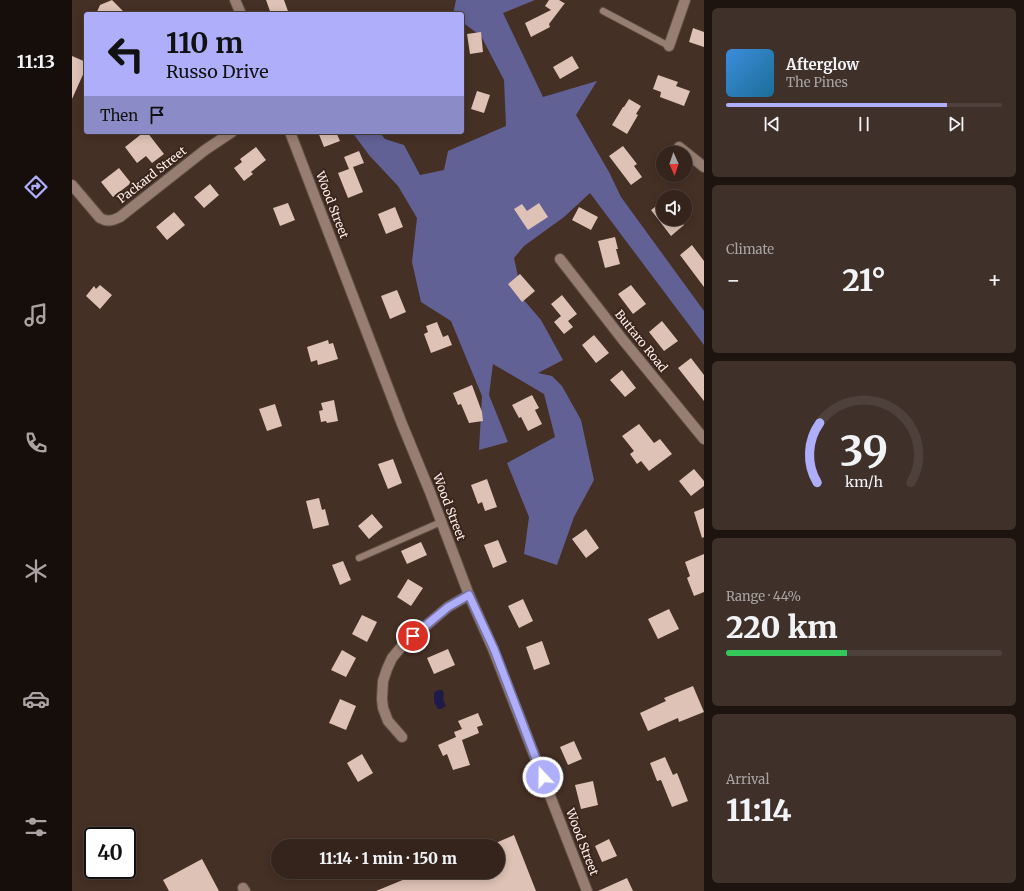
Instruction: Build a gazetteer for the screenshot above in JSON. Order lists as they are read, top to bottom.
{
  "streets": {
    "street": ["Packard Street", "Wood Street", "Buttaro Road"]
  },
  "north": "bottom",
  "page": {
    "tabs": "11:13",
    "turn": ["110 m", "Russo Drive"],
    "song": ["Afterglow", "The Pines"],
    "then": "Then",
    "tile": [
      "Climate",
      ["Range · 44%", "220 km"],
      ["Arrival", "11:14"]
    ],
    "heat": ["−", "21°", "+"],
    "limit": "40",
    "trip": "11:14 · 1 min · 150 m",
    "gauge": ["39", "km/h"]
  }
}
